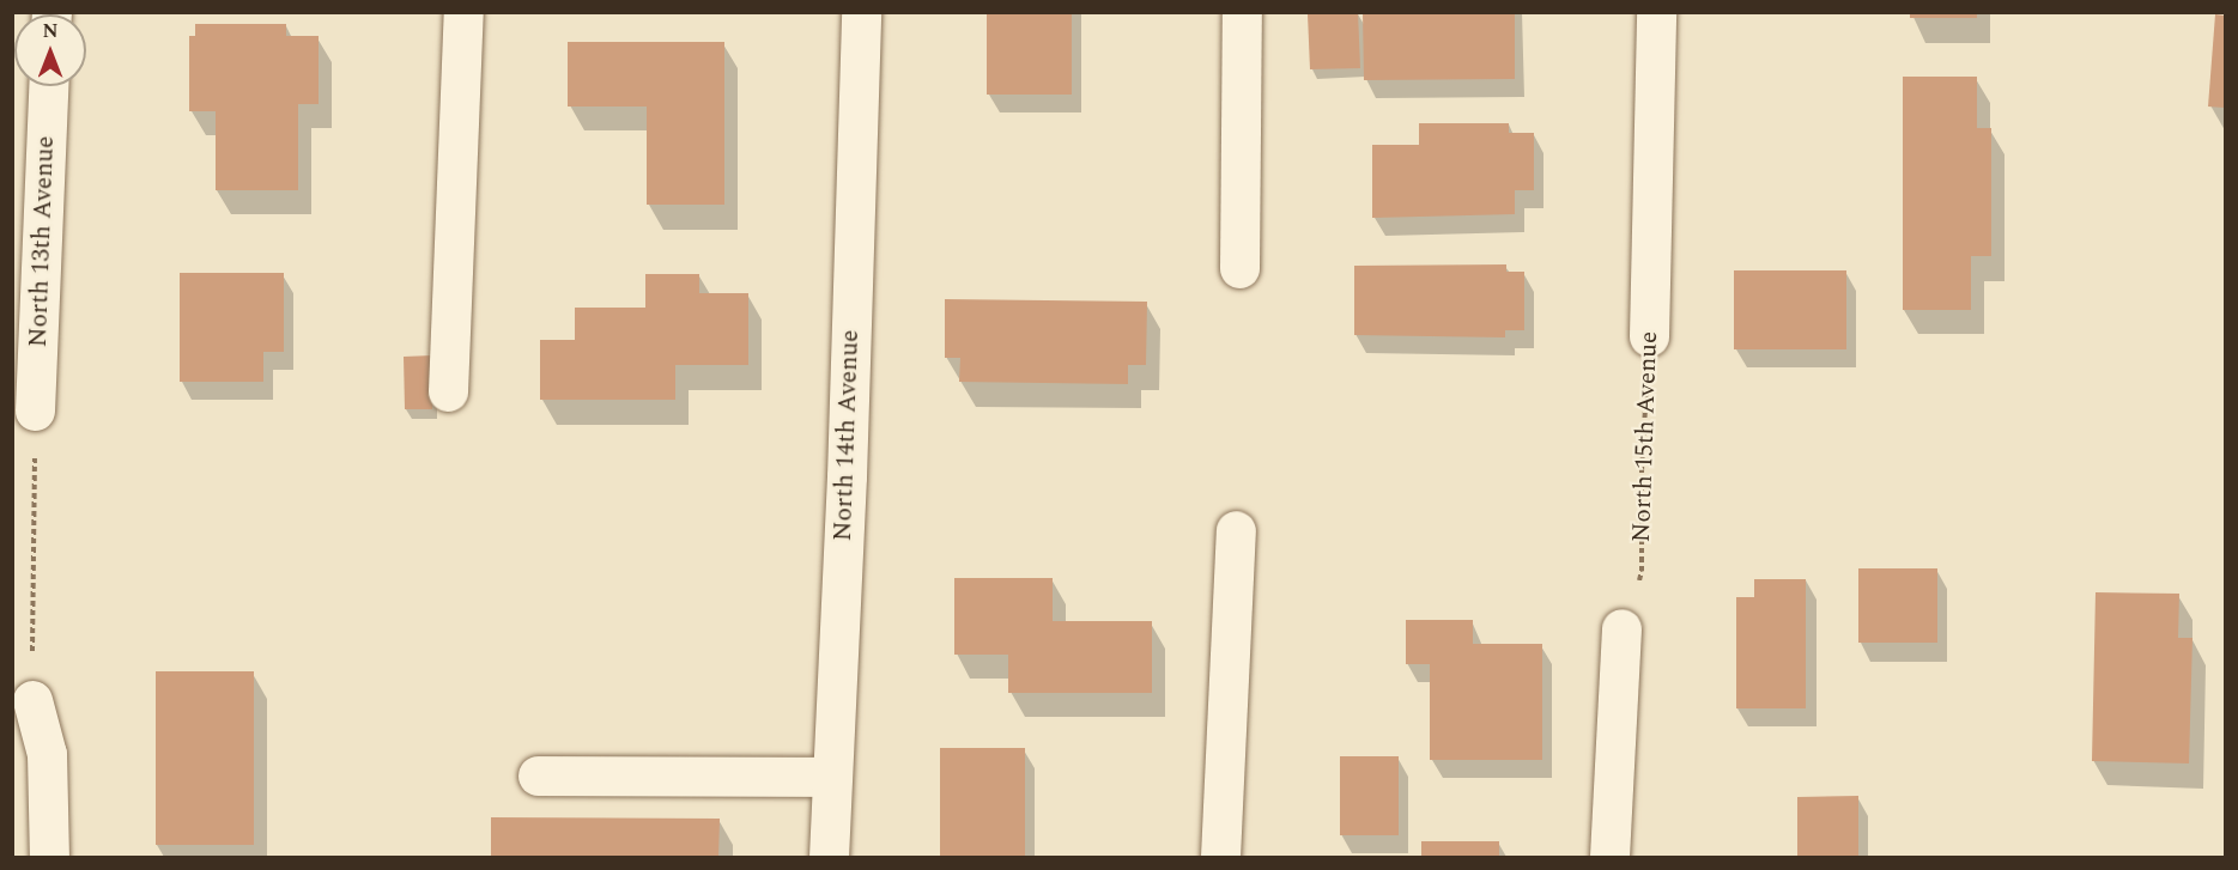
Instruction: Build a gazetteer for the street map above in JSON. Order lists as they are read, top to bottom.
{
  "streets": {
    "street": ["North 13th Avenue", "North 14th Avenue", "North 15th Avenue"]
  },
  "north": "top"
}
